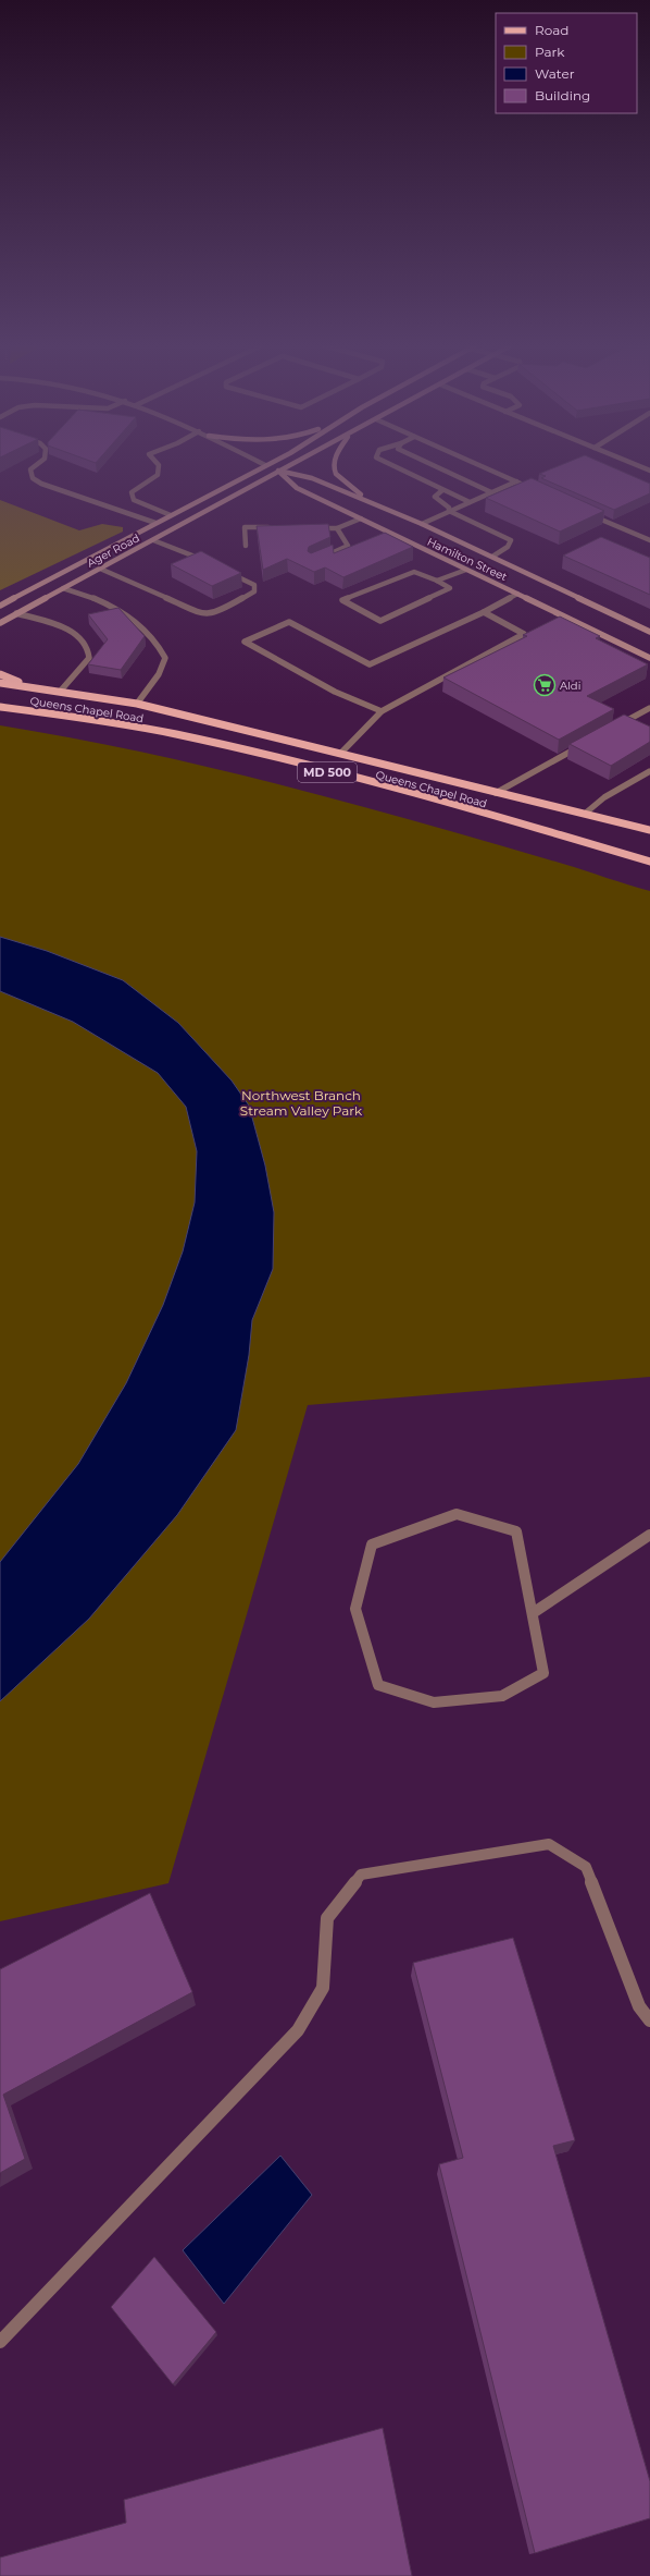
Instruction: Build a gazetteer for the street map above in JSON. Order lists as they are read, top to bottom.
{
  "streets": {
    "main road": [
      "Ager Road",
      "Hamilton Street",
      "Queens Chapel Road",
      "MD 500"
    ]
  },
  "crossings": [
    ["Ager Road", "Hamilton Street"]
  ],
  "parks": ["Northwest Branch Stream Valley Park"],
  "places": {
    "supermarket": ["Aldi"]
  },
  "legend": [
    "Road",
    "Park",
    "Water",
    "Building"
  ]
}
